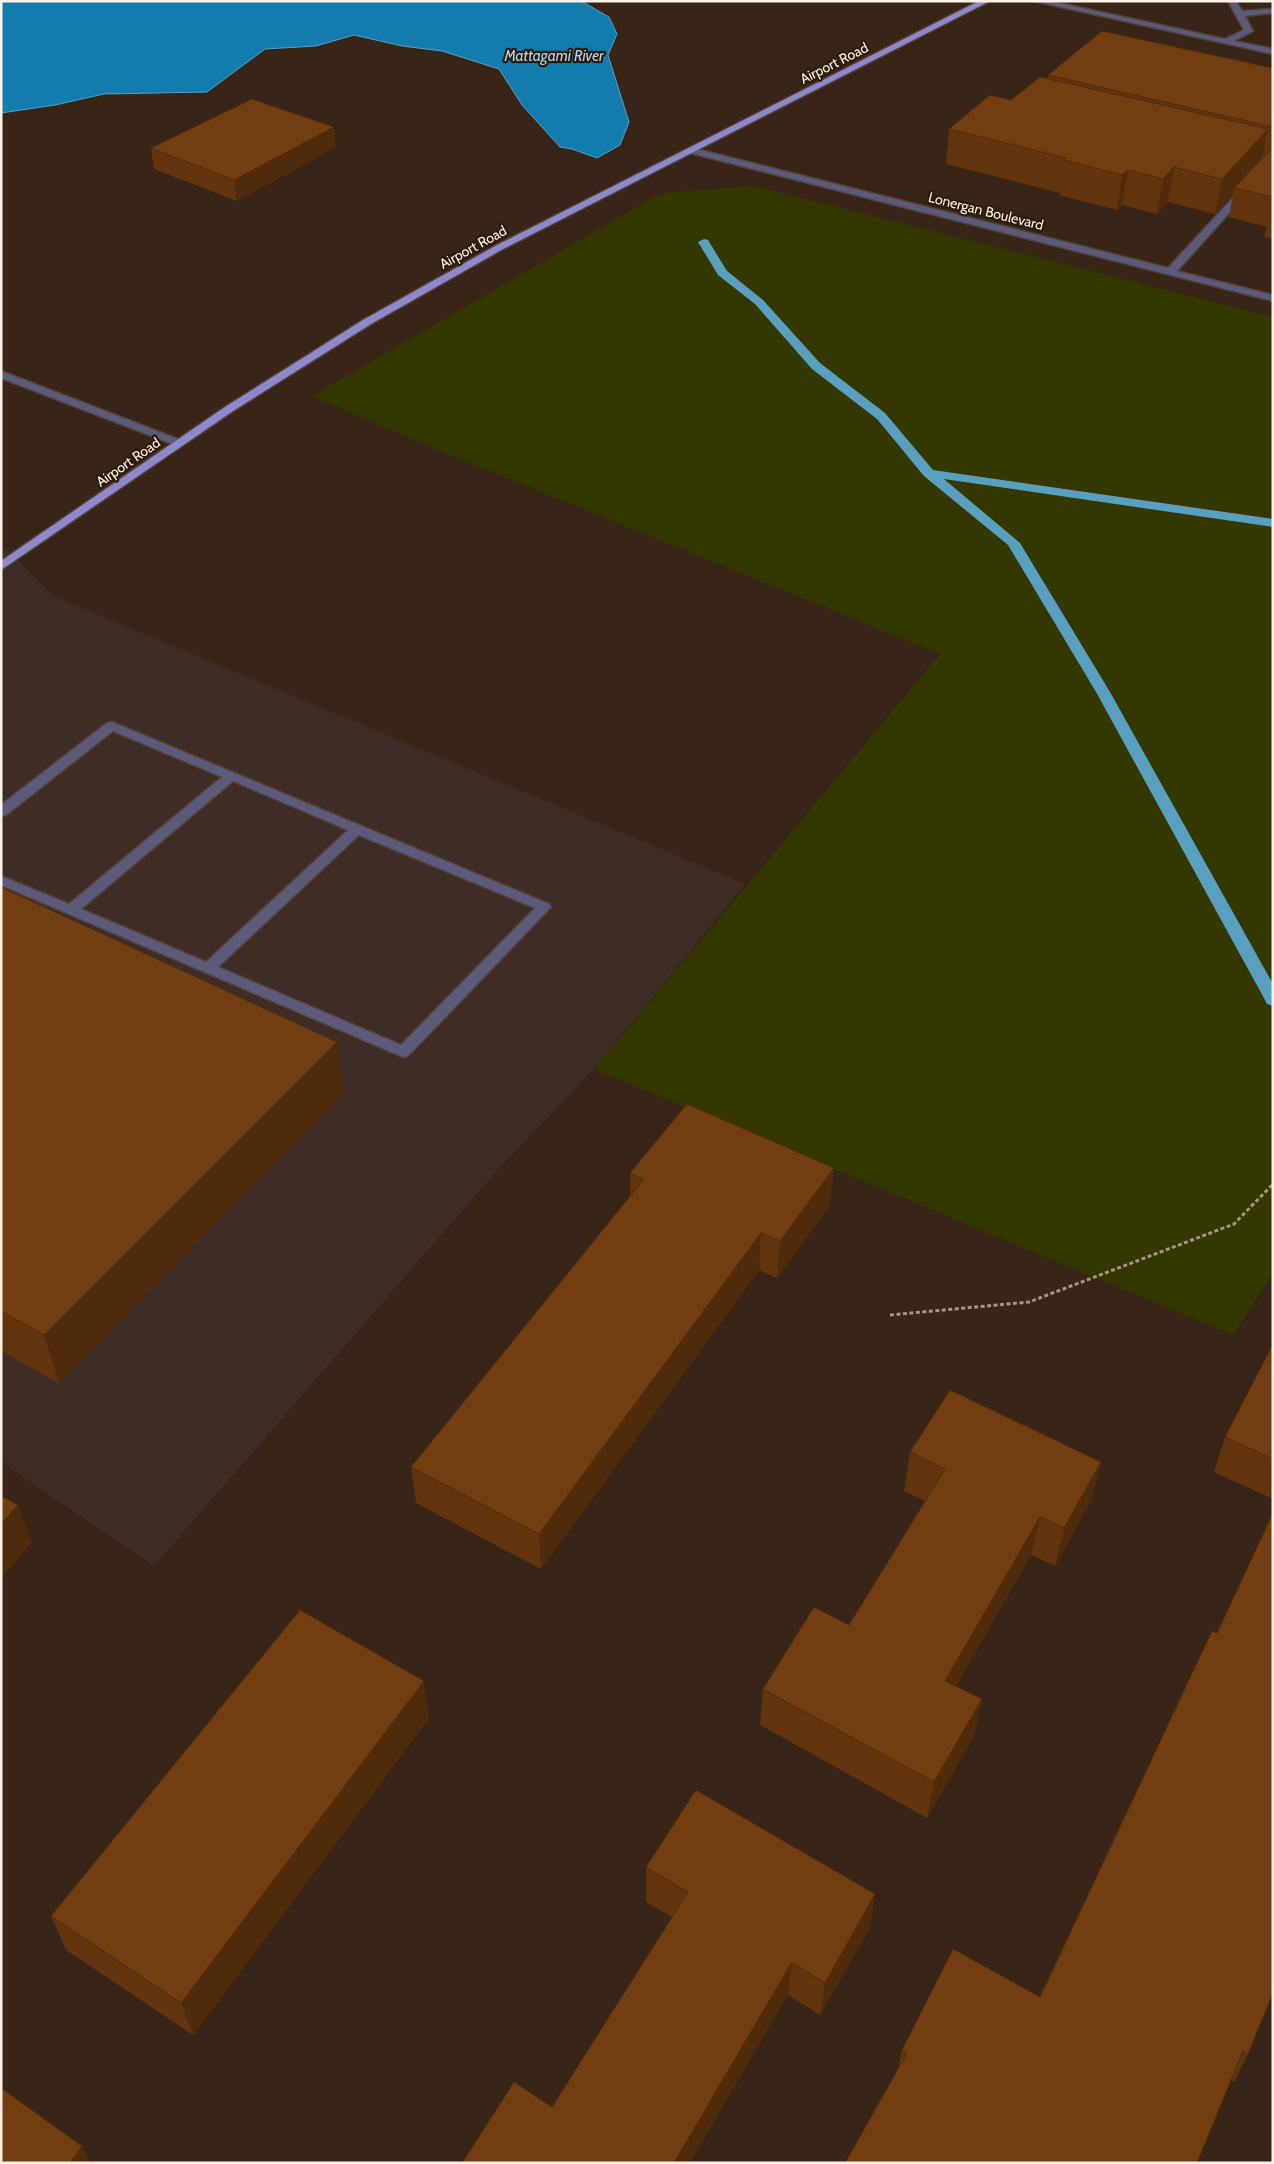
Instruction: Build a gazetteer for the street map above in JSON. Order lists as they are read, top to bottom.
{
  "streets": {
    "main road": ["Airport Road"],
    "street": ["Lonergan Boulevard"]
  },
  "crossings": [
    ["Airport Road", "Lonergan Boulevard"]
  ],
  "water": ["Mattagami River"]
}
